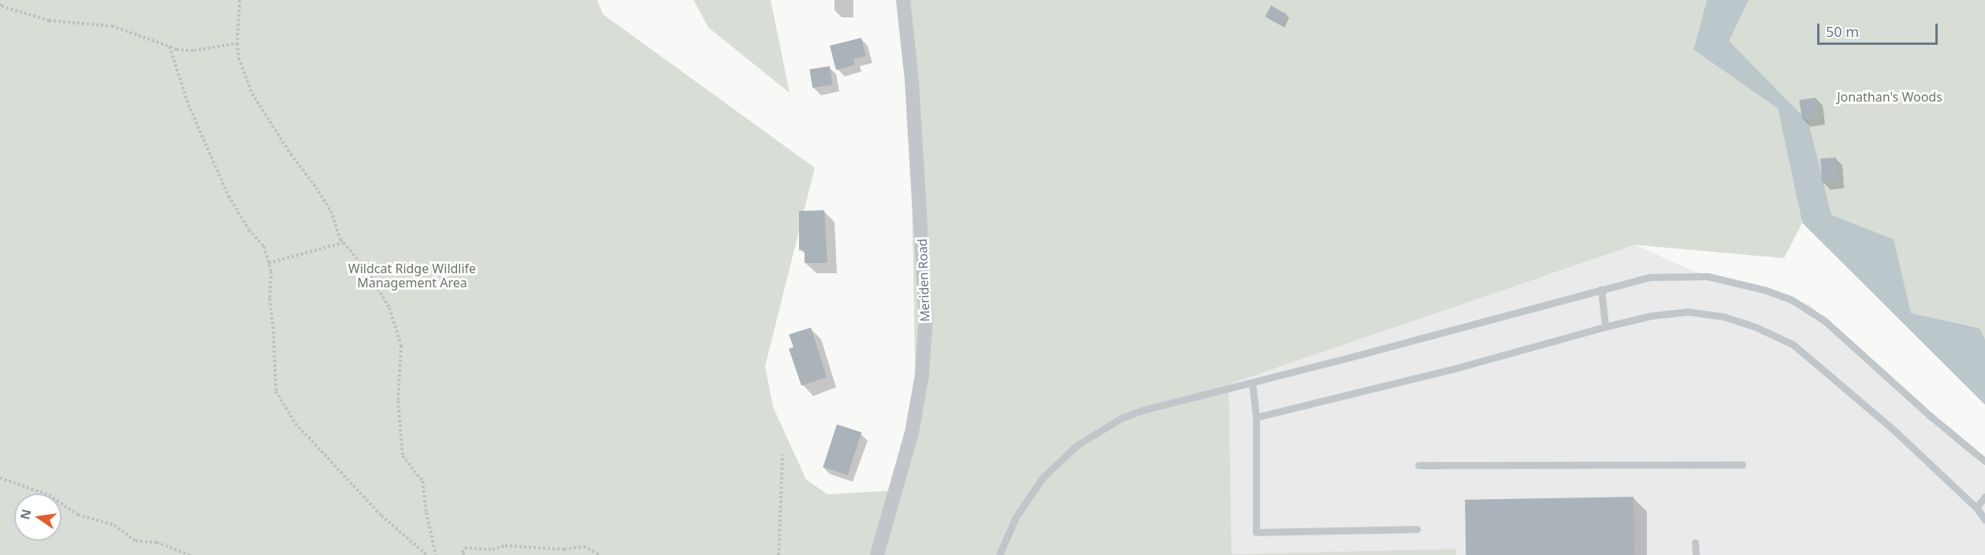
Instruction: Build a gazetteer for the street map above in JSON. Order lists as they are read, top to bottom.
{
  "streets": {
    "street": ["Meriden Road"]
  },
  "parks": ["Jonathan's Woods", "Wildcat Ridge Wildlife Management Area"],
  "scale_bar": "50 m",
  "north": "left"
}
